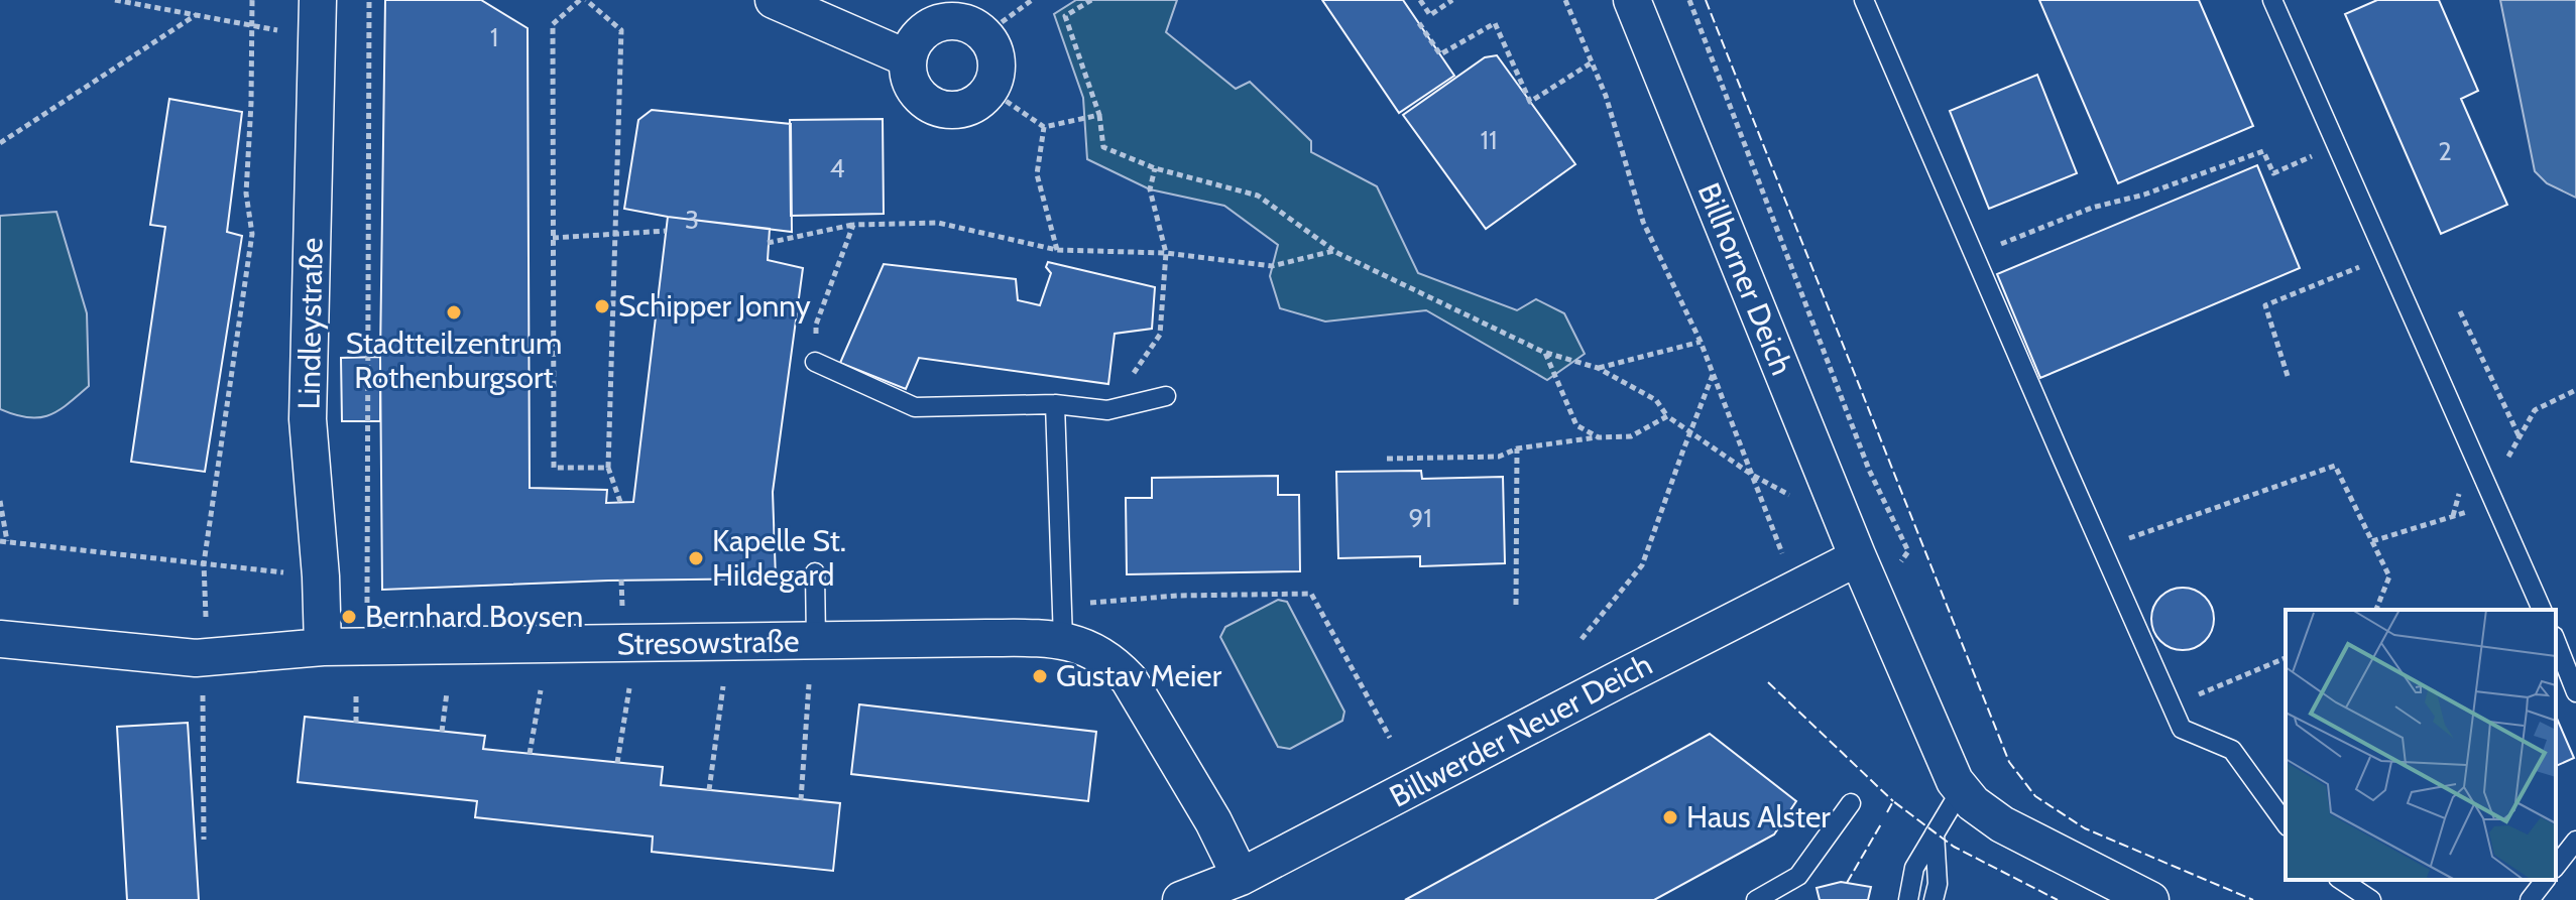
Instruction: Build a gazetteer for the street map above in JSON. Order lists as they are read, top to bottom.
{
  "streets": {
    "street": [
      "Billhorner Deich",
      "Lindleystraße",
      "Stresowstraße",
      "Billwerder Neuer Deich"
    ]
  },
  "crossings": [
    ["Billhorner Deich", "Billwerder Neuer Deich"],
    ["Lindleystraße", "Stresowstraße"],
    ["Stresowstraße", "Billwerder Neuer Deich"]
  ],
  "places": [
    "Schipper Jonny",
    "Stadtteilzentrum Rothenburgsort",
    "Kapelle St. Hildegard",
    "Bernhard Boysen",
    "Gustav Meier",
    "Haus Alster"
  ],
  "house_numbers": [
    "1",
    "11",
    "2",
    "4",
    "3",
    "91"
  ]
}
